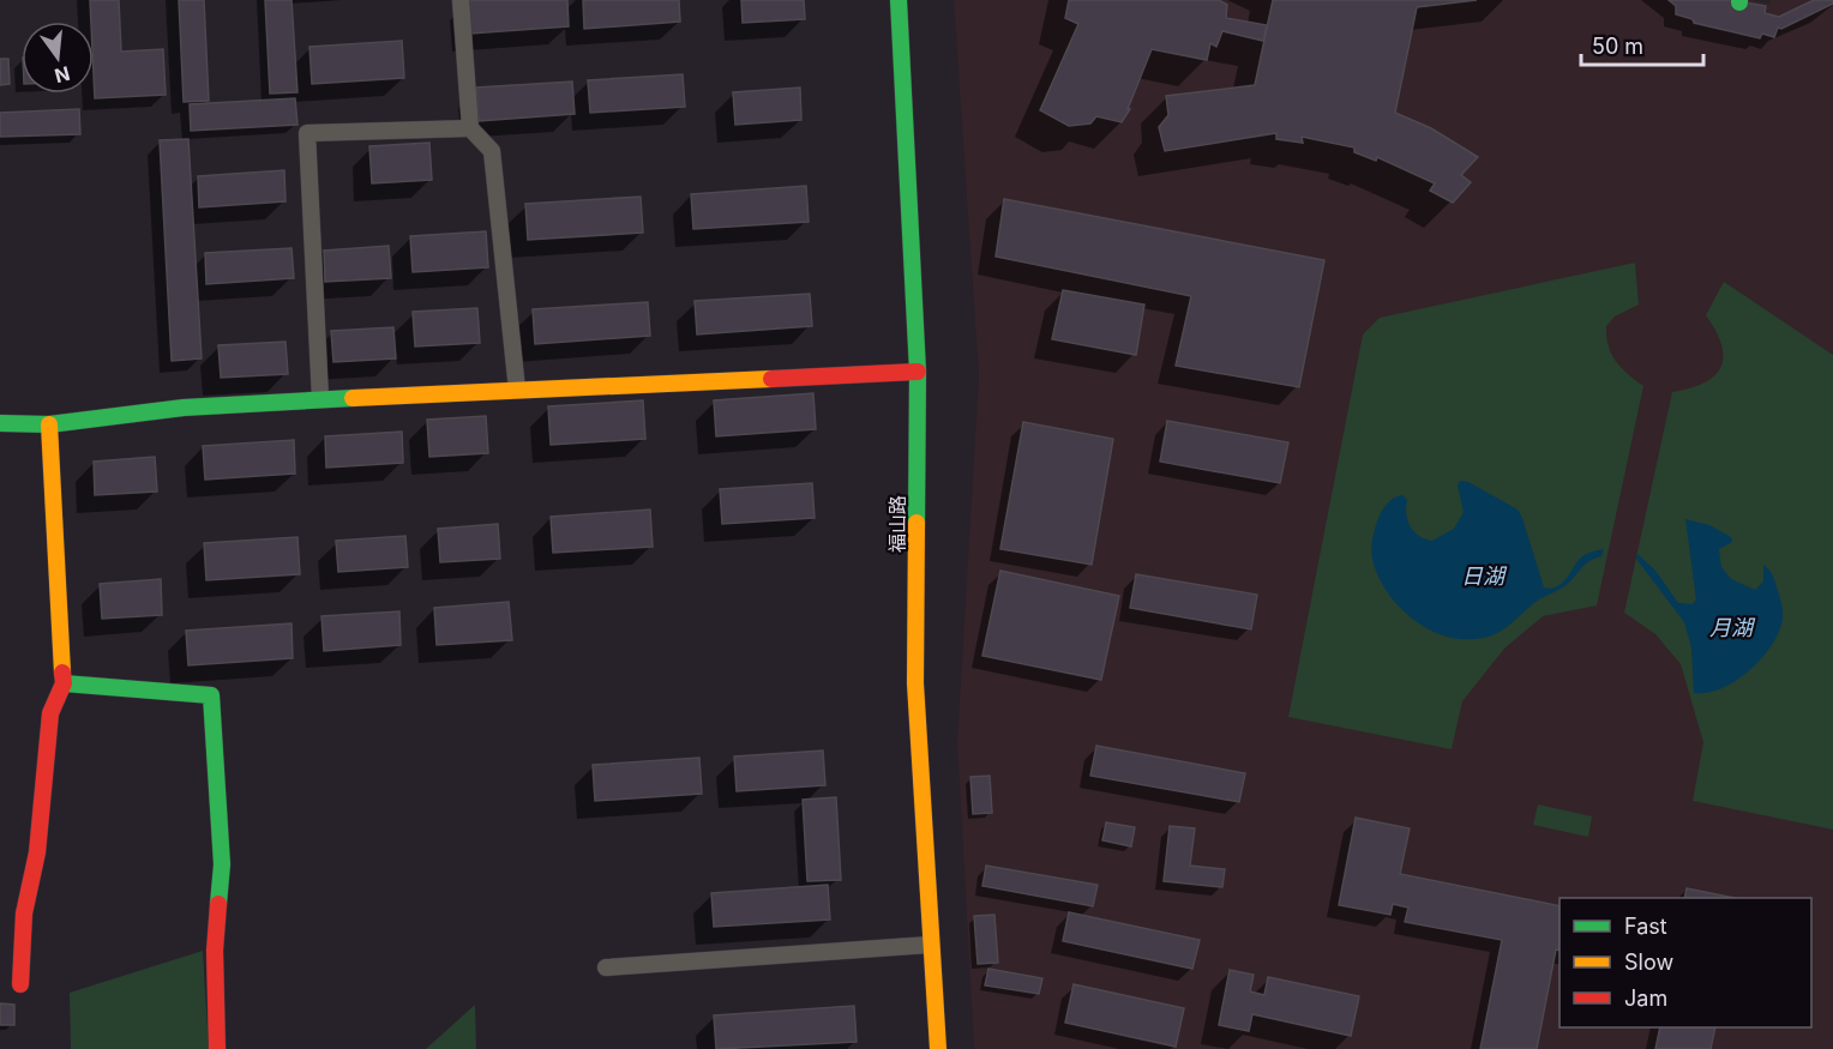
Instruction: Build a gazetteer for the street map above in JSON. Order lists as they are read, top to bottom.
{
  "streets": {
    "street": ["福山路"]
  },
  "water": ["日湖", "月湖"],
  "legend": ["Fast", "Slow", "Jam"],
  "scale_bar": "50 m",
  "north": "bottom"
}
